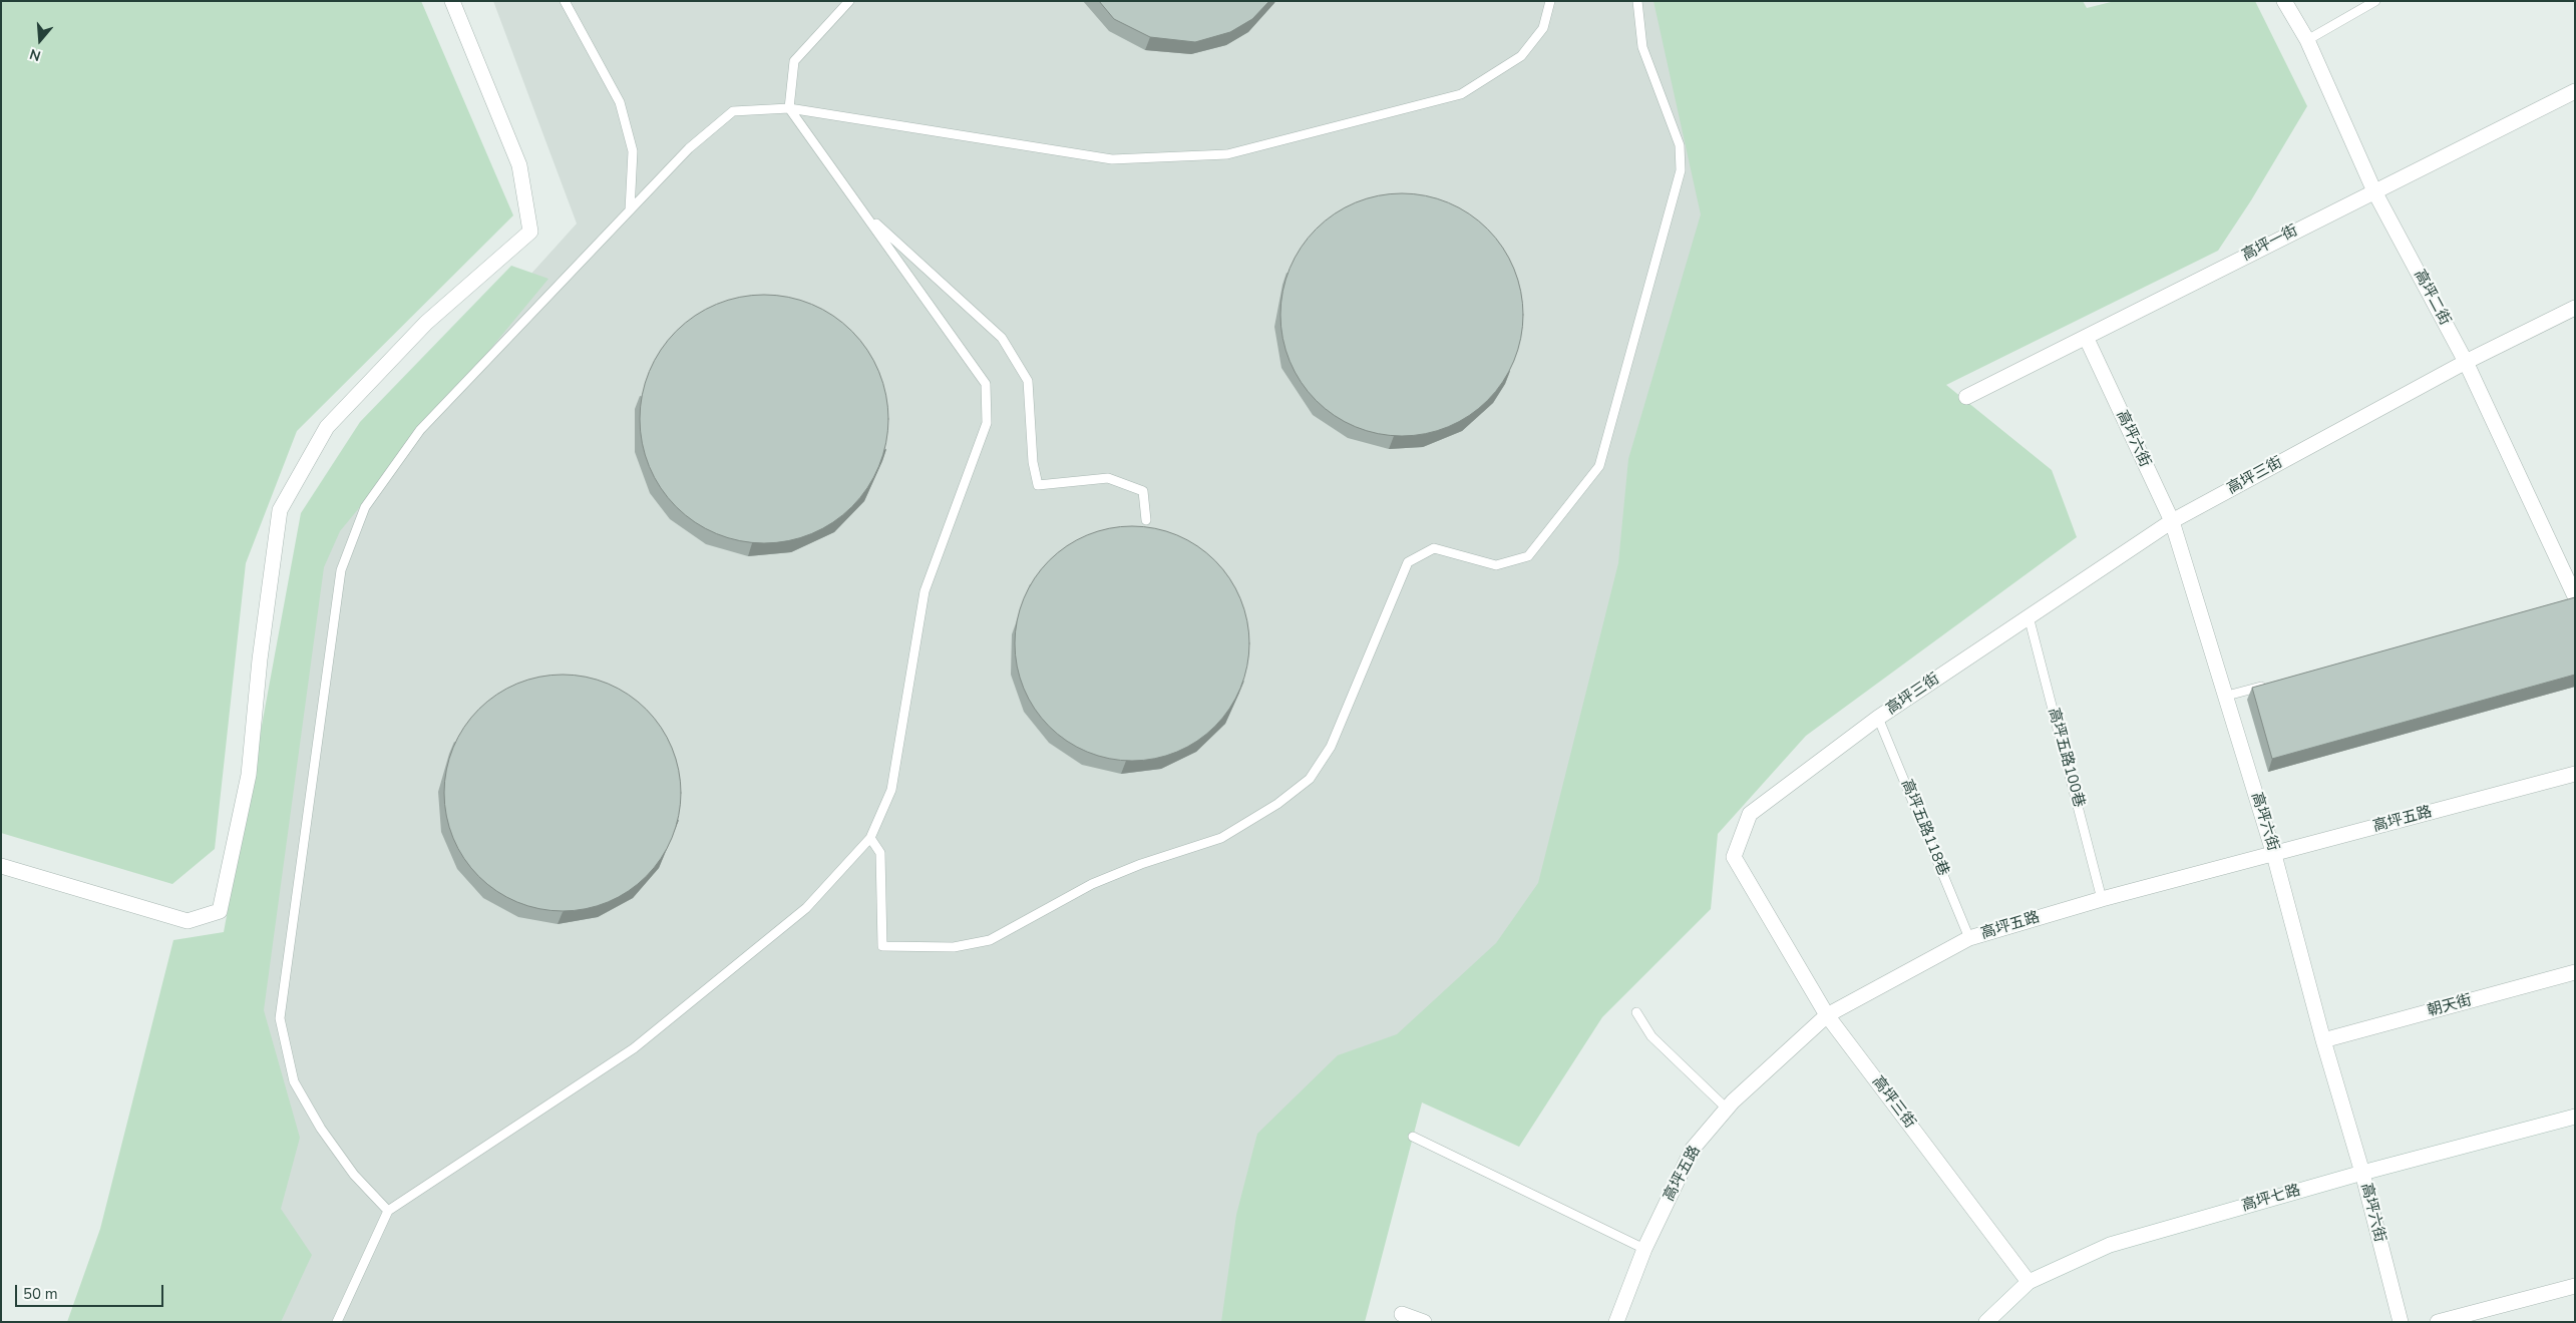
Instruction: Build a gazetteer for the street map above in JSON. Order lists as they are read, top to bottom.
{
  "streets": {
    "street": [
      "高坪一街",
      "高坪二街",
      "高坪六街",
      "高坪三街",
      "高坪五路",
      "朝天街",
      "高坪七路"
    ],
    "lane": ["高坪五路100巷", "高坪五路118巷"]
  },
  "crossings": [
    ["高坪一街", "高坪二街"],
    ["高坪一街", "高坪六街"],
    ["高坪二街", "高坪三街"],
    ["高坪六街", "高坪三街"],
    ["高坪六街", "高坪五路"],
    ["高坪六街", "朝天街"],
    ["高坪六街", "高坪七路"],
    ["高坪三街", "高坪五路100巷"],
    ["高坪三街", "高坪五路"],
    ["高坪三街", "高坪五路118巷"],
    ["高坪三街", "高坪七路"],
    ["高坪五路100巷", "高坪五路"],
    ["高坪五路", "高坪五路118巷"]
  ],
  "scale_bar": "50 m",
  "north": "bottom"
}
